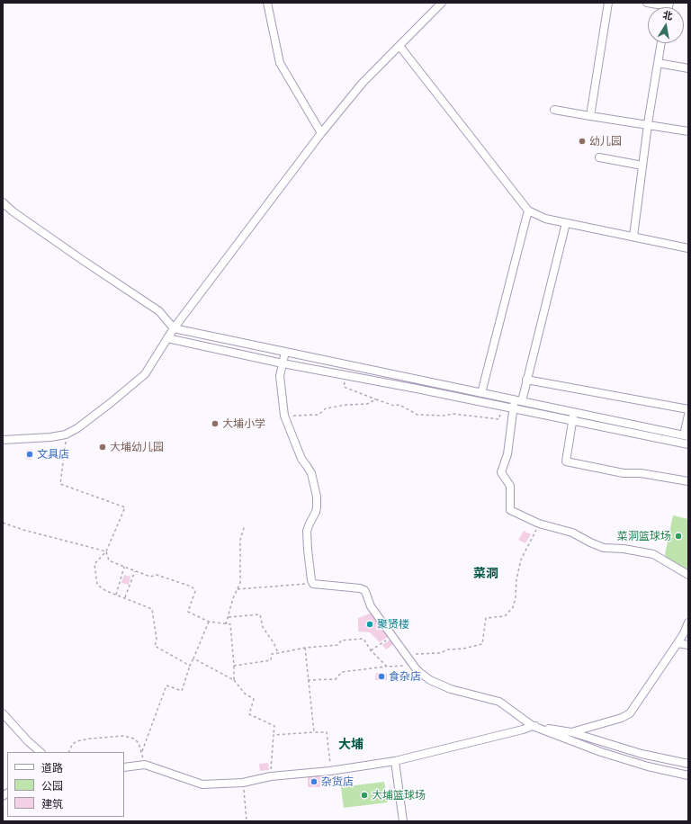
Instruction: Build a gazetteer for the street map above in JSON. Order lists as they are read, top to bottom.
{
  "districts": ["菜洞", "大埔"],
  "places": [
    "幼儿园",
    "大埔小学",
    "大埔幼儿园",
    "文具店",
    "菜洞篮球场",
    "聚贤楼",
    "食杂店",
    "杂货店",
    "大埔篮球场"
  ],
  "legend": ["道路", "公园", "建筑"],
  "north": "top"
}
